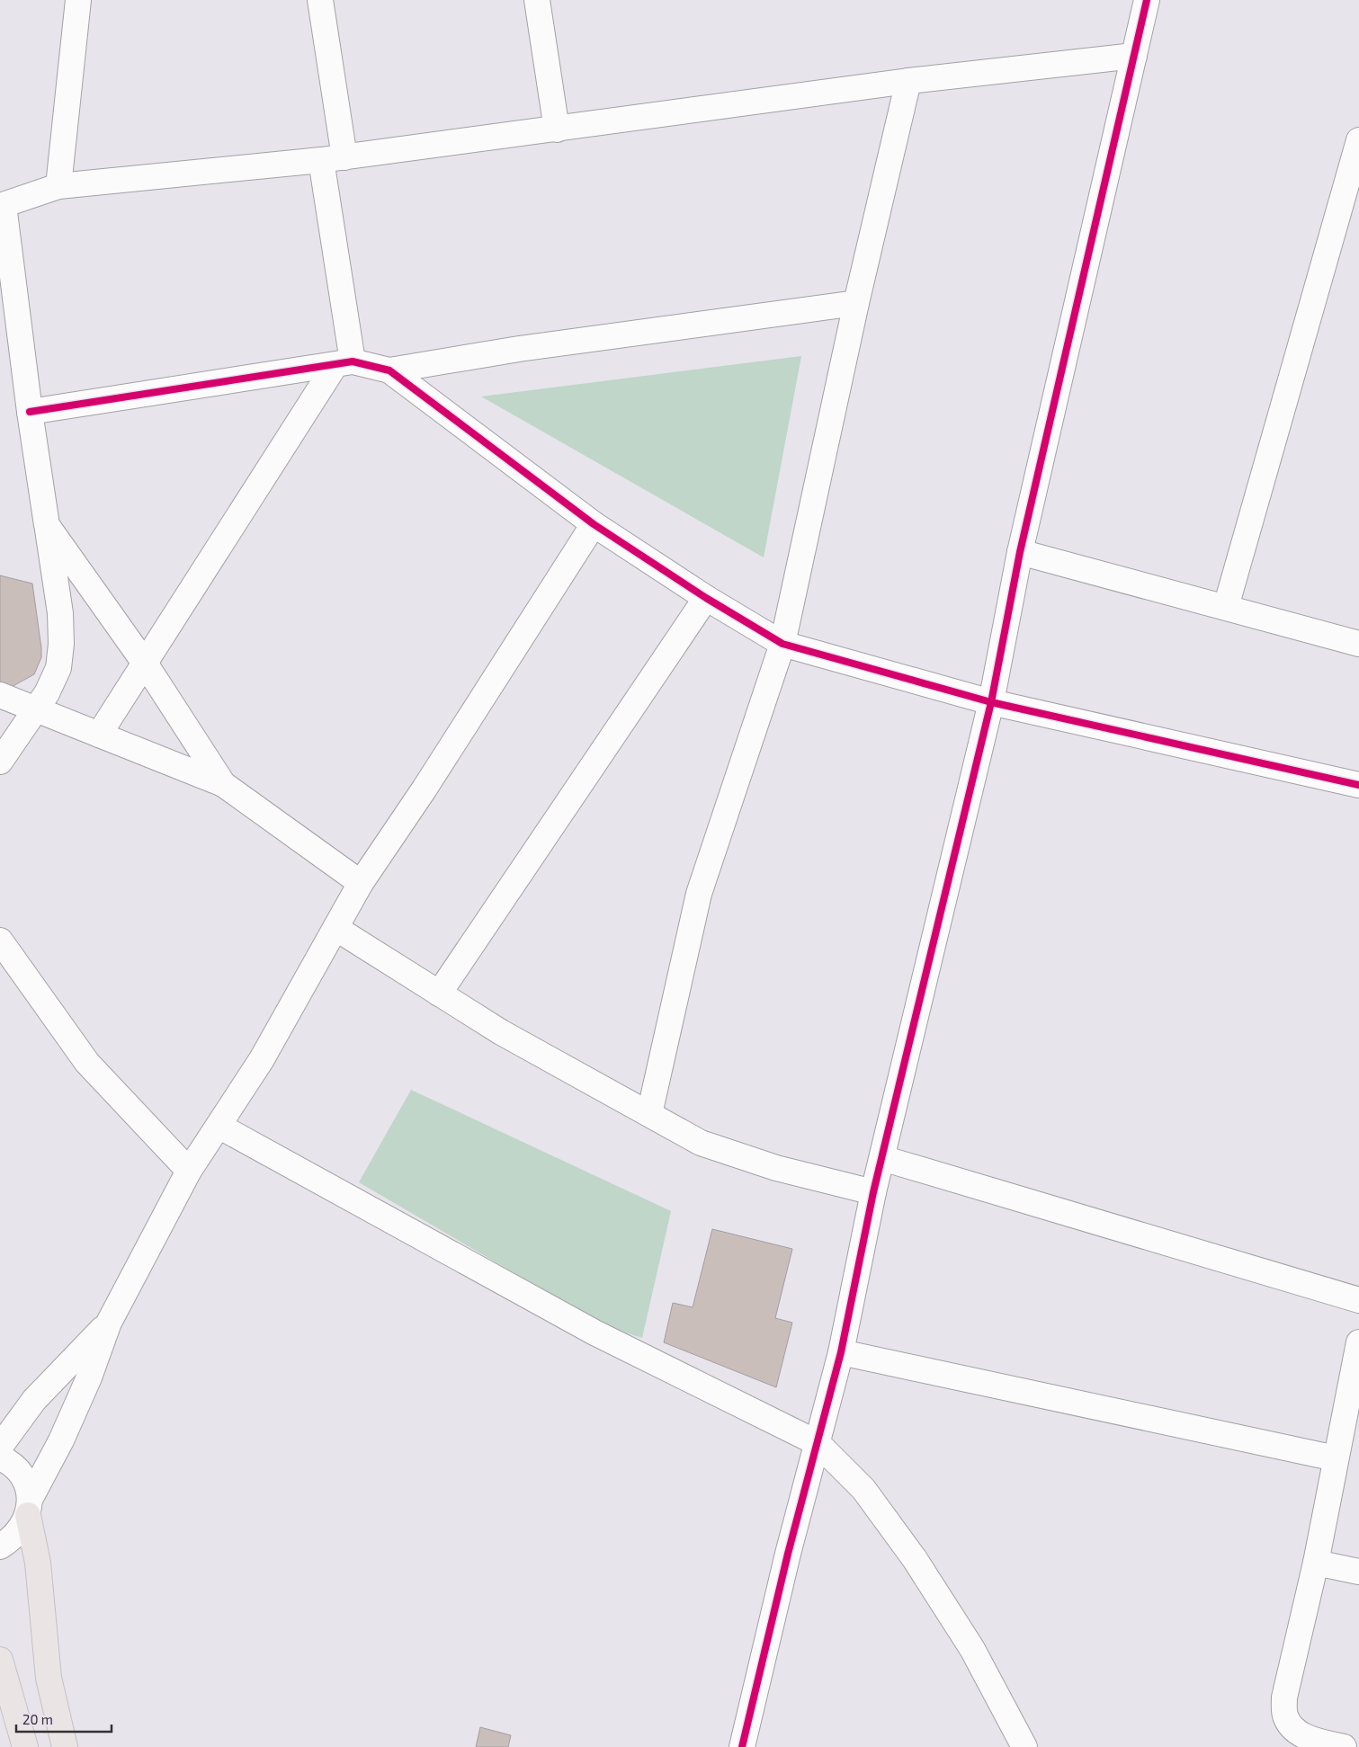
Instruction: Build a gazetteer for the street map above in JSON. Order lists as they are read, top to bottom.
{
  "scale_bar": "20 m"
}
